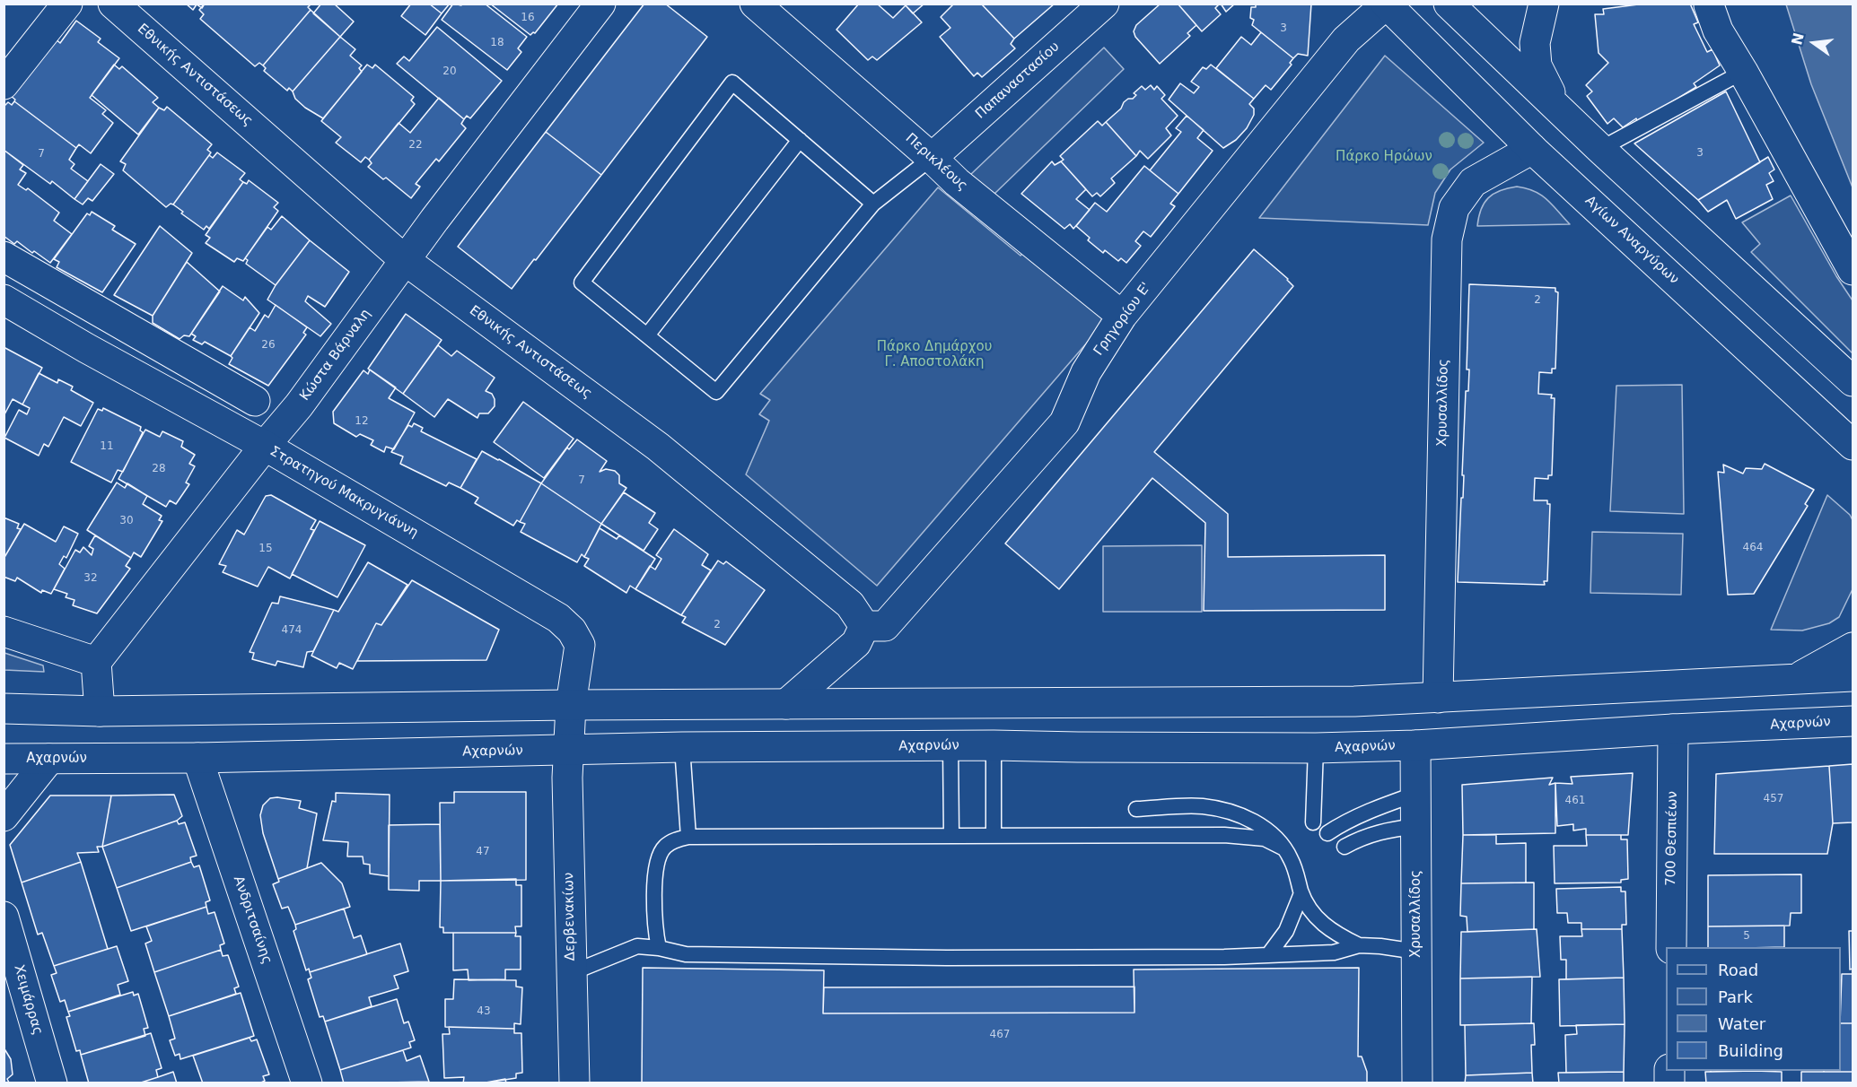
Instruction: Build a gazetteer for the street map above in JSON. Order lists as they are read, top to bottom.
{
  "streets": {
    "street": [
      "Εθνικής Αντιστάσεως",
      "Παπαναστασίου",
      "Περικλέους",
      "Αγίων Αναργύρων",
      "Γρηγορίου Ε'",
      "Κώστα Βάρναλη",
      "Χρυσαλλίδος",
      "Στρατηγού Μακρυγιάννη",
      "Αχαρνών",
      "700 Θεσπιέων",
      "Δερβενακίων",
      "Ανδριτσαίνης",
      "Χειμάρρας"
    ]
  },
  "crossings": [
    ["Εθνικής Αντιστάσεως", "Γρηγορίου Ε'"],
    ["Εθνικής Αντιστάσεως", "Κώστα Βάρναλη"],
    ["Παπαναστασίου", "Περικλέους"],
    ["Περικλέους", "Γρηγορίου Ε'"],
    ["Αγίων Αναργύρων", "Γρηγορίου Ε'"],
    ["Αγίων Αναργύρων", "Χρυσαλλίδος"],
    ["Κώστα Βάρναλη", "Στρατηγού Μακρυγιάννη"],
    ["Χρυσαλλίδος", "Αχαρνών"],
    ["Στρατηγού Μακρυγιάννη", "Αχαρνών"],
    ["Στρατηγού Μακρυγιάννη", "Δερβενακίων"],
    ["Αχαρνών", "700 Θεσπιέων"],
    ["Αχαρνών", "Δερβενακίων"],
    ["Αχαρνών", "Ανδριτσαίνης"]
  ],
  "parks": ["Πάρκο Ηρώων", "Πάρκο Δημάρχου Γ. Αποστολάκη"],
  "house_numbers": [
    "16",
    "3",
    "18",
    "20",
    "22",
    "3",
    "7",
    "2",
    "26",
    "12",
    "11",
    "28",
    "7",
    "30",
    "464",
    "15",
    "32",
    "2",
    "474",
    "457",
    "461",
    "47",
    "5",
    "43",
    "467"
  ],
  "legend": [
    "Road",
    "Park",
    "Water",
    "Building"
  ],
  "north": "left"
}
